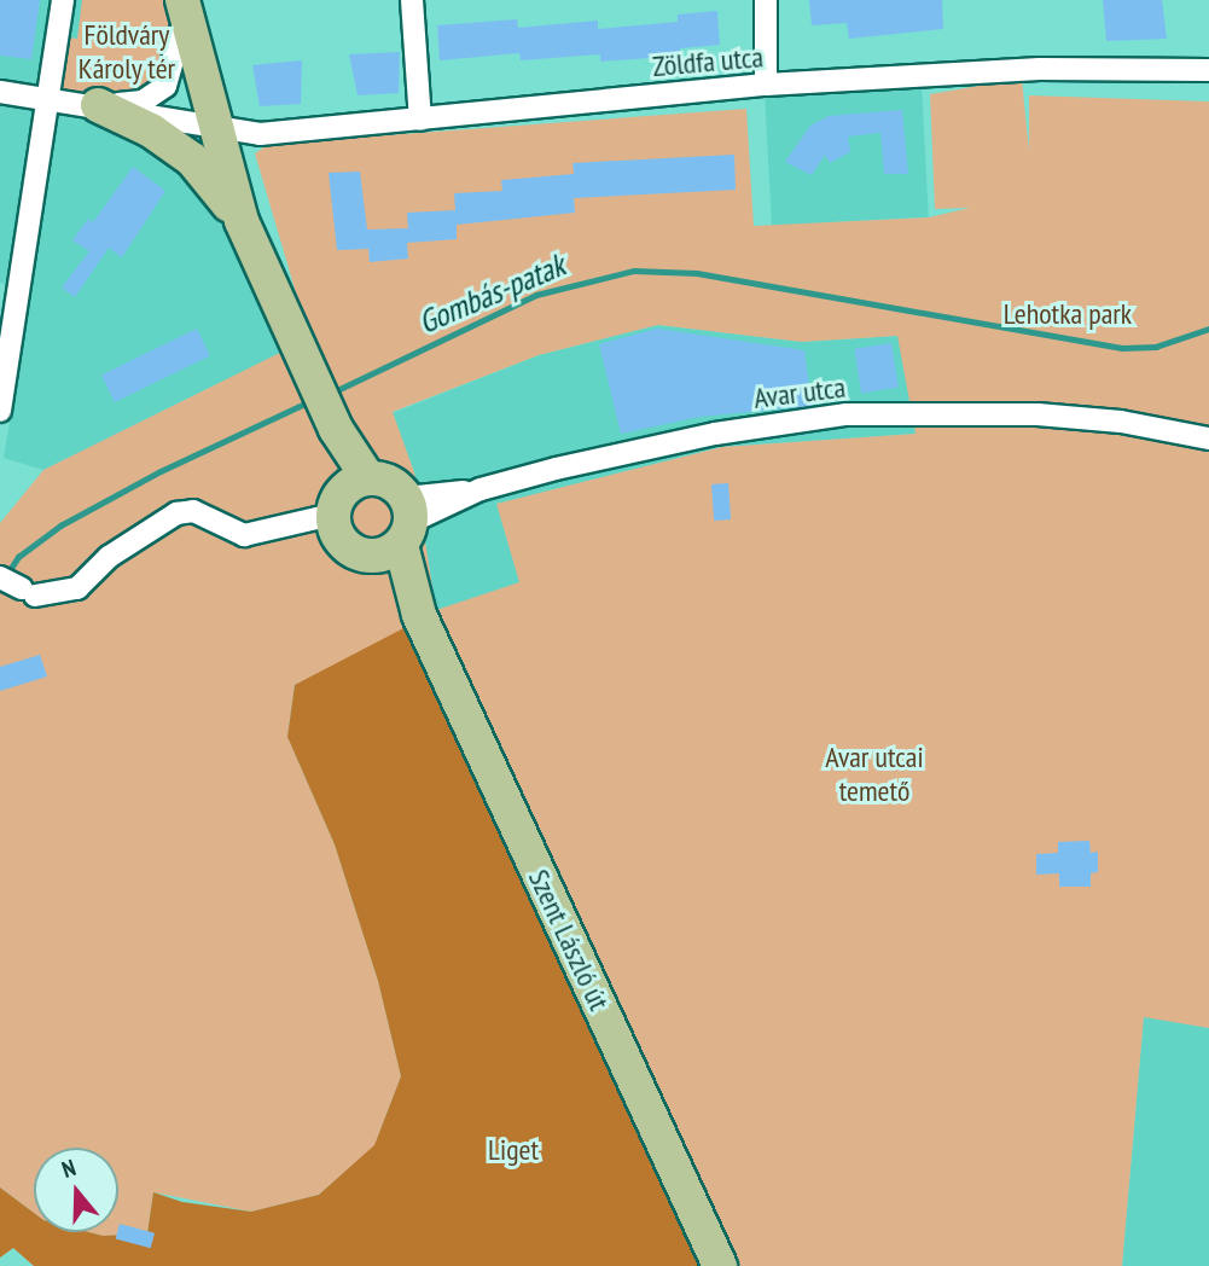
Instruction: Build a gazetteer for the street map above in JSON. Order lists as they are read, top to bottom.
{
  "streets": {
    "main road": ["Szent László út"],
    "street": ["Zöldfa utca", "Avar utca"]
  },
  "crossings": [
    ["Avar utca", "Szent László út"]
  ],
  "water": ["Gombás-patak"],
  "parks": [
    "Földváry Károly tér",
    "Lehotka park",
    "Avar utcai temető",
    "Liget"
  ],
  "north": "top"
}
